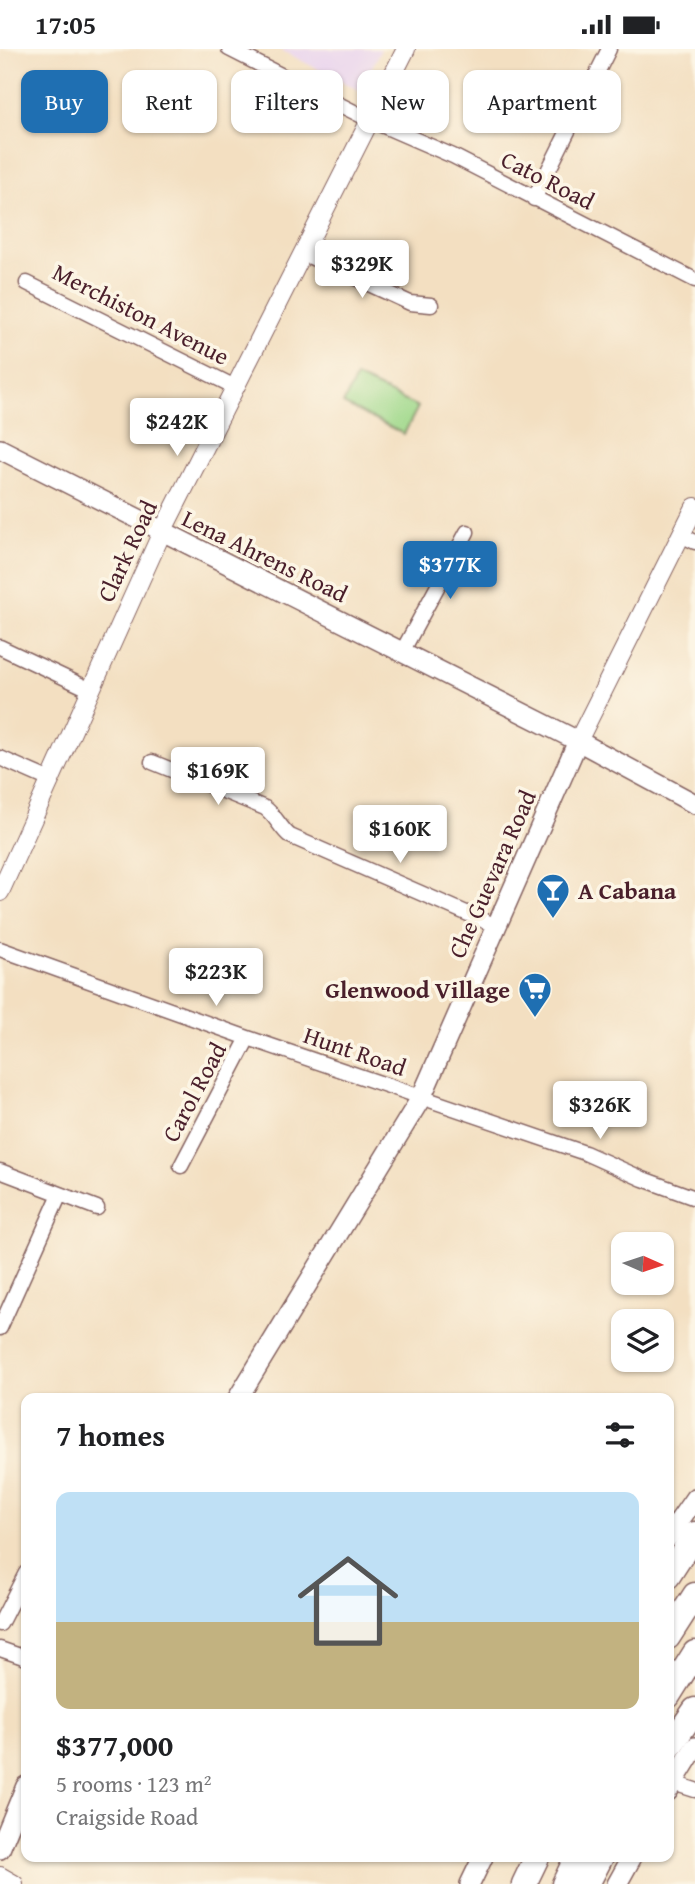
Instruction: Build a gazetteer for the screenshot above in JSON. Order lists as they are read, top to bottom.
{
  "streets": {
    "main road": ["Lena Ahrens Road", "Che Guevara Road"],
    "street": [
      "Cato Road",
      "Merchiston Avenue",
      "Clark Road",
      "Hunt Road",
      "Carol Road"
    ]
  },
  "crossings": [
    ["Merchiston Avenue", "Clark Road"],
    ["Clark Road", "Lena Ahrens Road"],
    ["Lena Ahrens Road", "Che Guevara Road"],
    ["Che Guevara Road", "Hunt Road"],
    ["Hunt Road", "Carol Road"]
  ],
  "places": {
    "bar": ["A Cabana"],
    "supermarket": ["Glenwood Village"]
  },
  "north": "right",
  "page": {
    "status": "17:05",
    "chip": [
      "Buy",
      "Rent",
      "Filters",
      "New",
      "Apartment"
    ],
    "price": [
      "$329K",
      "$242K",
      "$377K",
      "$169K",
      "$160K",
      "$223K",
      "$326K"
    ],
    "heading": "7 homes",
    "list": [
      {
        "name": "$377,000",
        "note": "5 rooms · 123 m² · Craigside Road"
      }
    ]
  }
}
